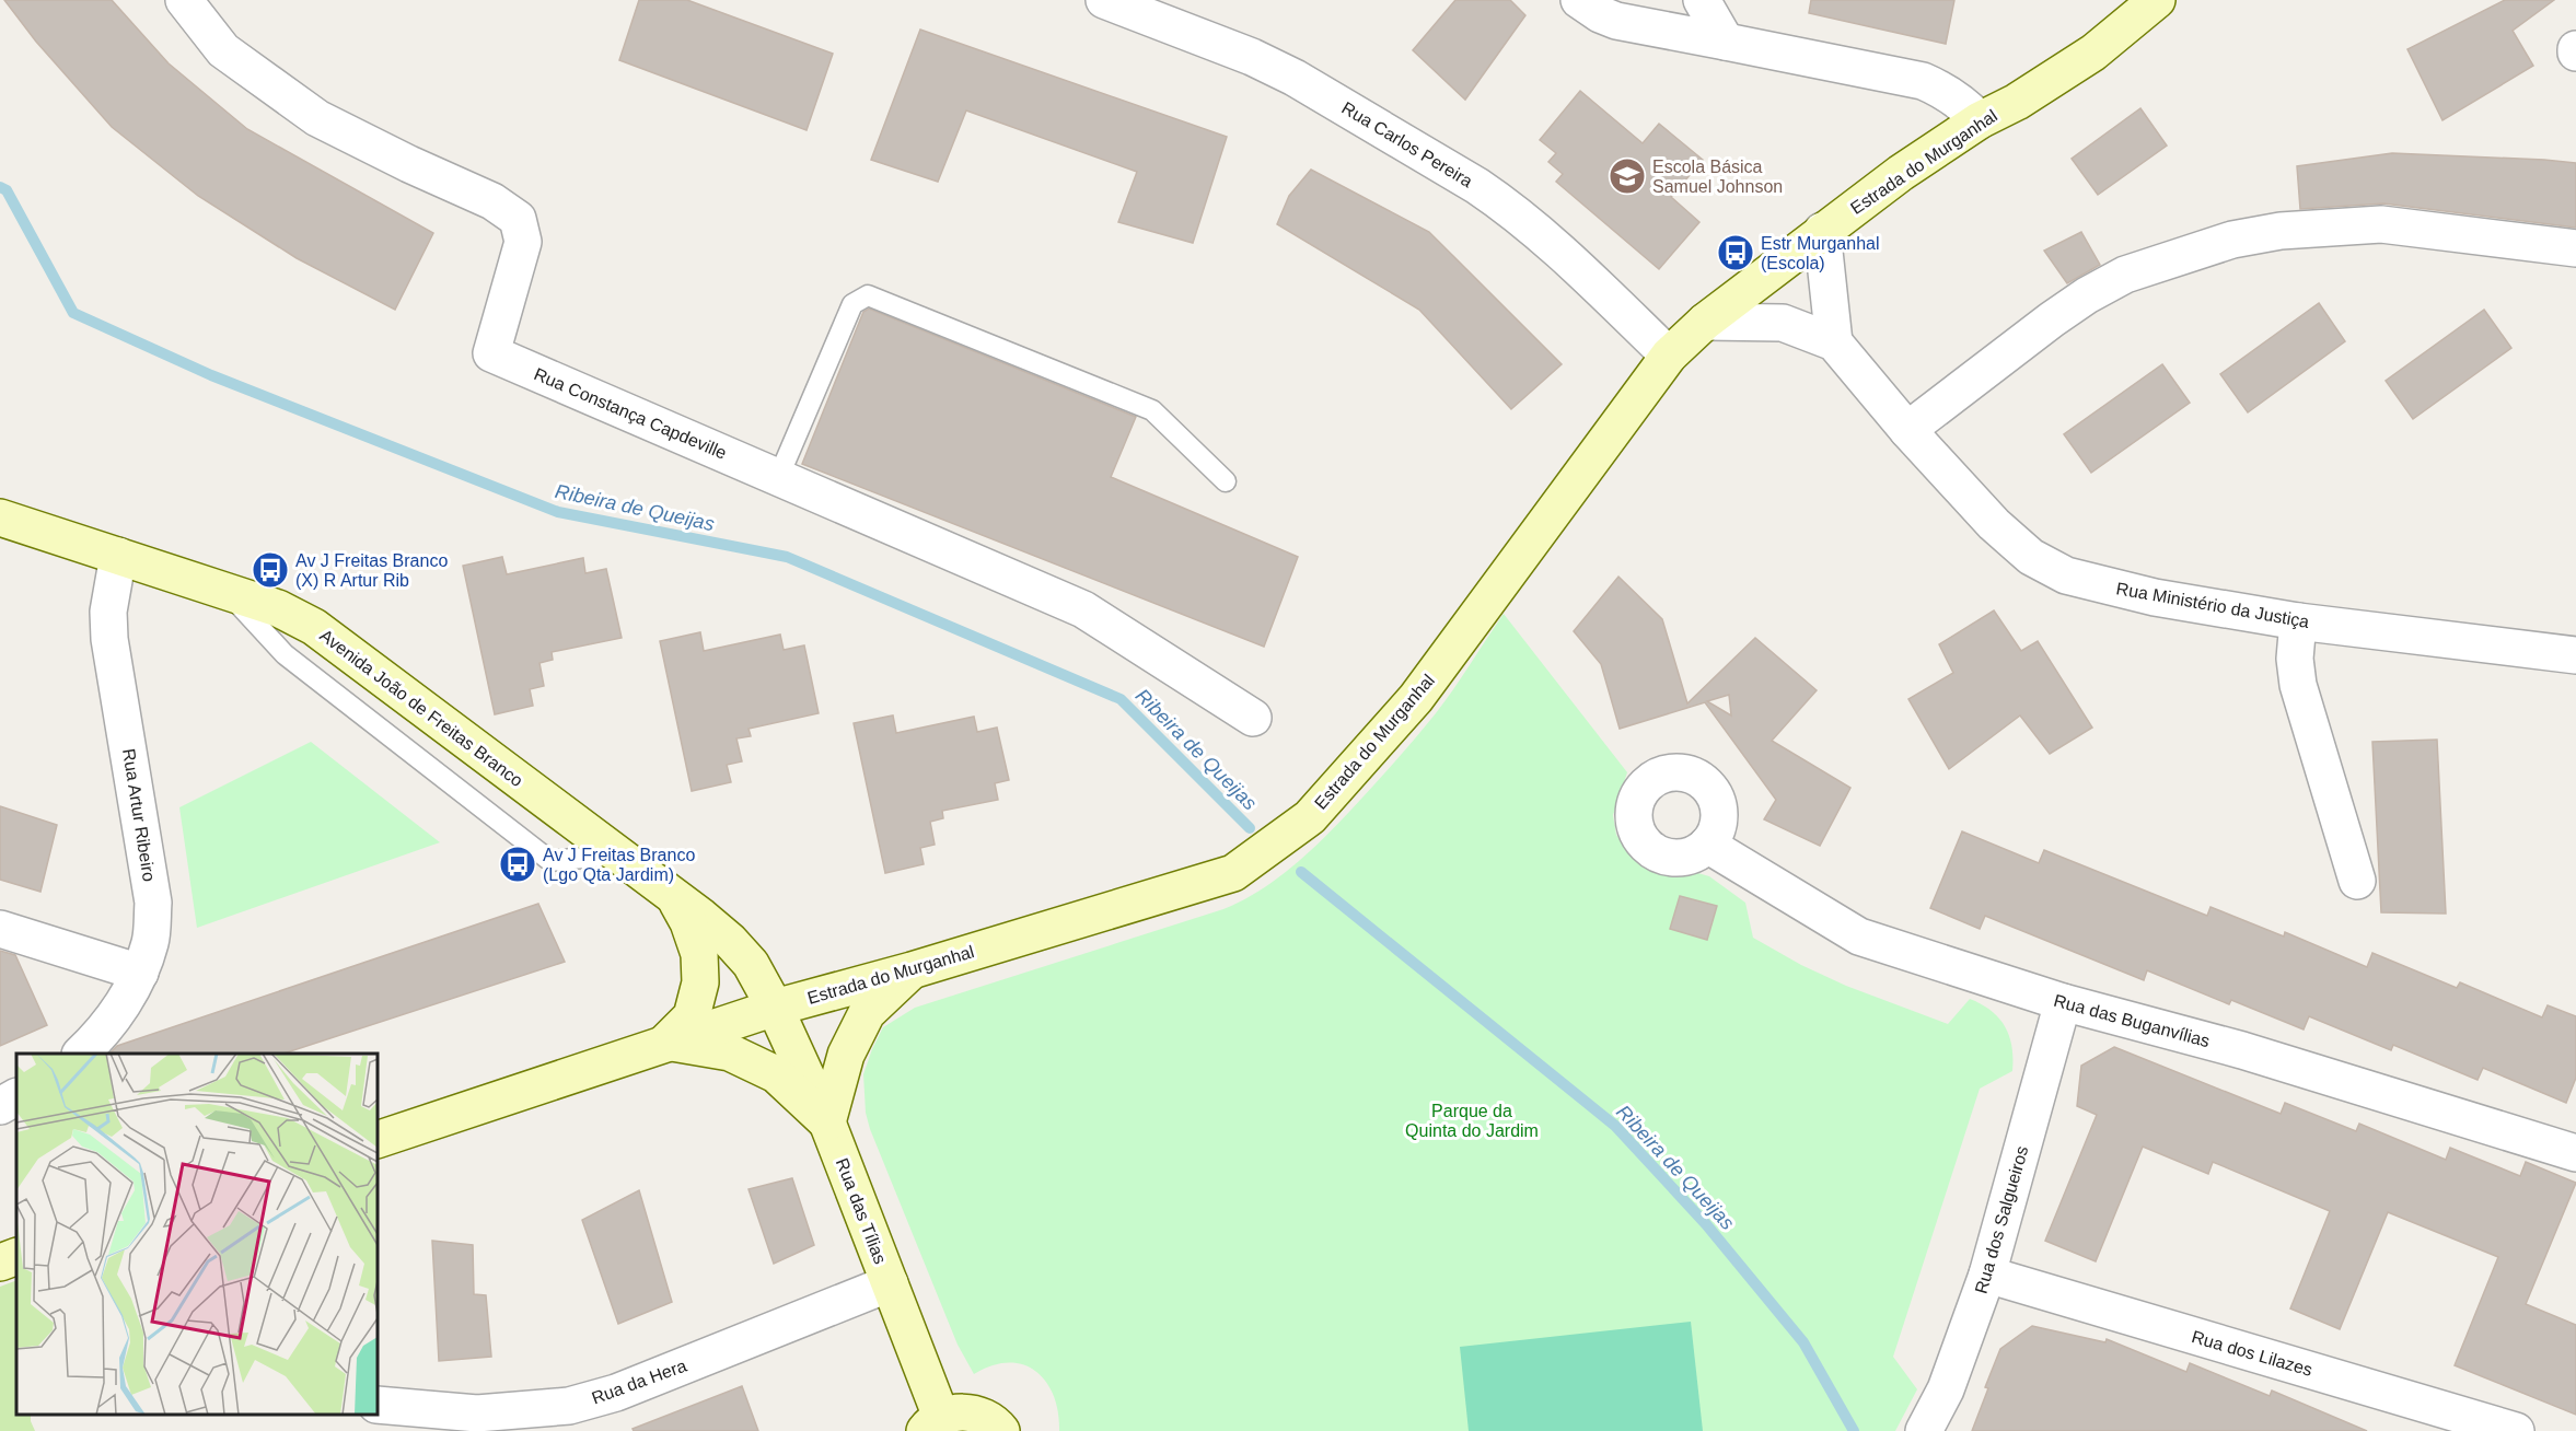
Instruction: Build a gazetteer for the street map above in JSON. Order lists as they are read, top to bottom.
{
  "streets": {
    "street": [
      "Rua Carlos Pereira",
      "Estrada do Murganhal",
      "Rua Constança Capdeville",
      "Rua Ministério da Justiça",
      "Avenida João de Freitas Branco",
      "Rua Artur Ribeiro",
      "Rua das Buganvílias",
      "Rua das Tílias",
      "Rua dos Salgueiros",
      "Rua dos Lilazes",
      "Rua da Hera"
    ]
  },
  "crossings": [
    ["Rua Carlos Pereira", "Estrada do Murganhal"],
    ["Estrada do Murganhal", "Rua Ministério da Justiça"],
    ["Estrada do Murganhal", "Avenida João de Freitas Branco"],
    ["Estrada do Murganhal", "Rua das Tílias"],
    ["Avenida João de Freitas Branco", "Rua Artur Ribeiro"],
    ["Avenida João de Freitas Branco", "Rua das Tílias"],
    ["Rua das Buganvílias", "Rua dos Salgueiros"],
    ["Rua das Tílias", "Rua da Hera"],
    ["Rua dos Salgueiros", "Rua dos Lilazes"]
  ],
  "water": ["Ribeira de Queijas"],
  "parks": ["Parque da Quinta do Jardim"],
  "places": {
    "school or university": ["Escola Básica Samuel Johnson"],
    "bus stop": ["Estr Murganhal (Escola)", "Av J Freitas Branco (X) R Artur Rib", "Av J Freitas Branco (Lgo Qta Jardim)"]
  }
}
